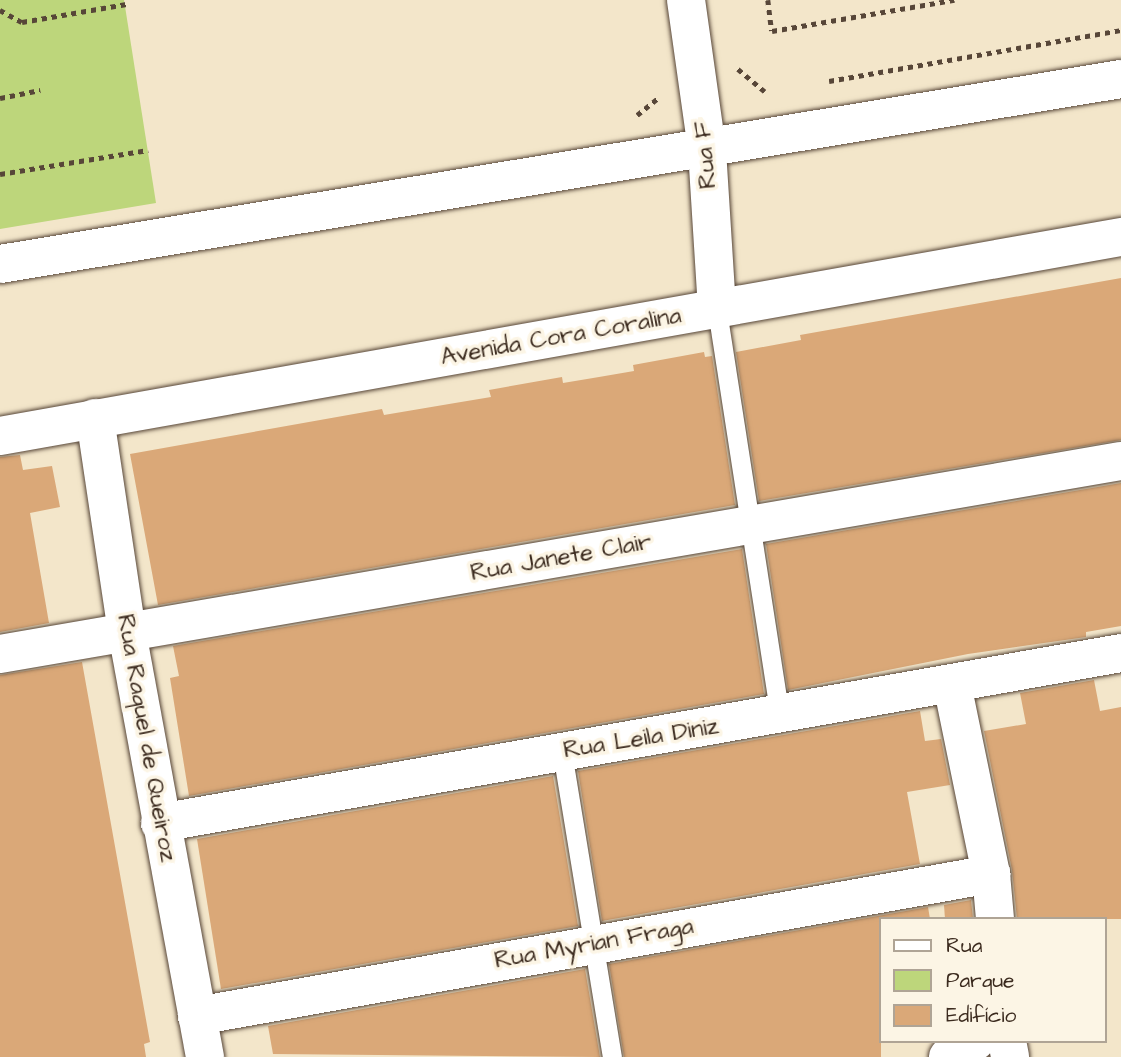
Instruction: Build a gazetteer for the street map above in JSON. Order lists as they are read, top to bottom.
{
  "streets": {
    "street": [
      "Rua F",
      "Avenida Cora Coralina",
      "Rua Janete Clair",
      "Rua Raquel de Queiroz",
      "Rua Leila Diniz",
      "Rua Myrian Fraga"
    ]
  },
  "crossings": [
    ["Rua F", "Avenida Cora Coralina"],
    ["Avenida Cora Coralina", "Rua Raquel de Queiroz"],
    ["Rua Janete Clair", "Rua Raquel de Queiroz"],
    ["Rua Raquel de Queiroz", "Rua Leila Diniz"],
    ["Rua Raquel de Queiroz", "Rua Myrian Fraga"]
  ],
  "legend": ["Rua", "Parque", "Edifício"]
}
